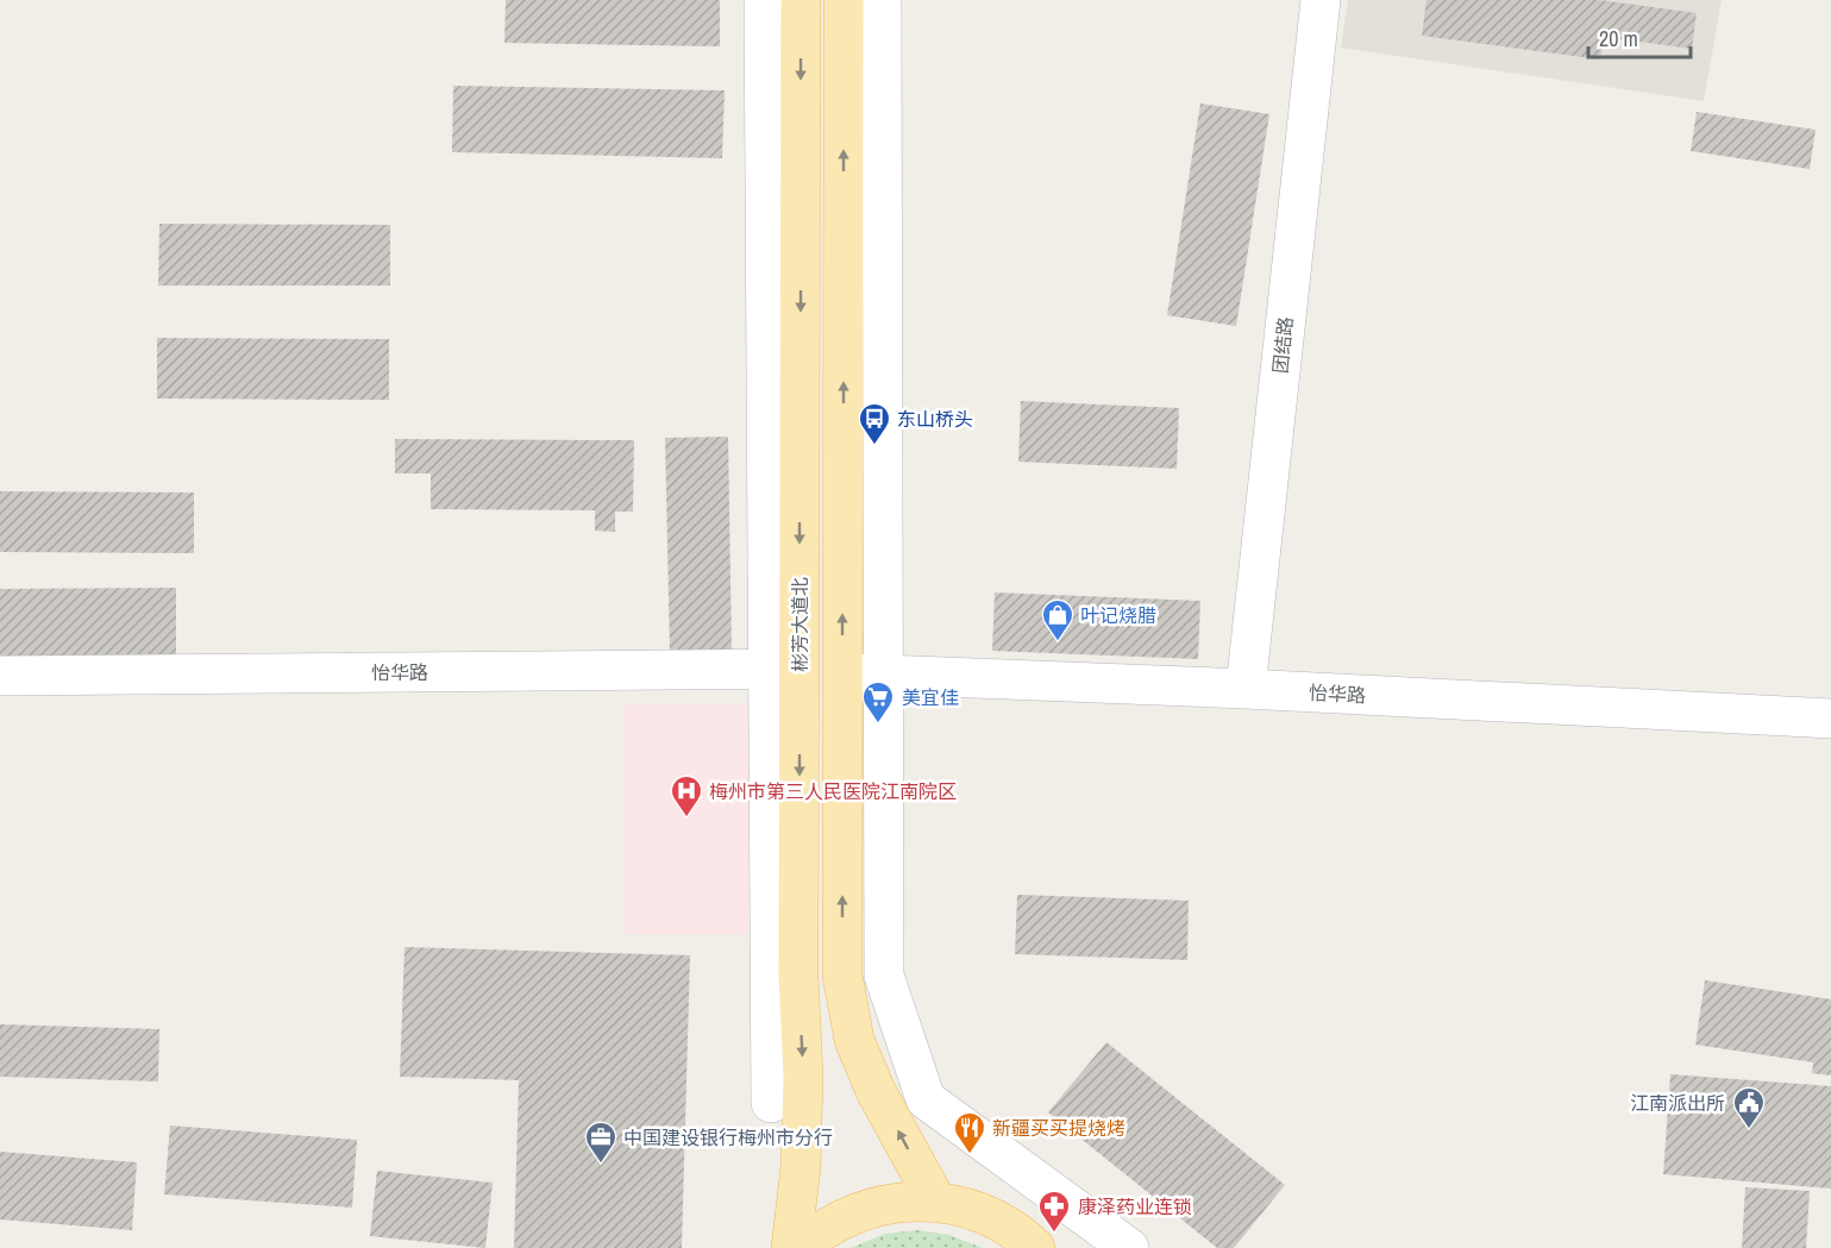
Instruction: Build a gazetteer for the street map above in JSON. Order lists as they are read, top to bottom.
{
  "streets": {
    "main road": ["彬芳大道北"],
    "street": ["团结路", "怡华路"]
  },
  "crossings": [
    ["团结路", "怡华路"],
    ["彬芳大道北", "怡华路"]
  ],
  "places": {
    "bus stop": ["东山桥头"],
    "shop": ["叶记烧腊"],
    "supermarket": ["美宜佳"],
    "hospital": ["梅州市第三人民医院江南院区"],
    "public building": ["江南派出所"],
    "restaurant": ["新疆买买提烧烤"],
    "office": ["中国建设银行梅州市分行"],
    "pharmacy": ["康泽药业连锁"]
  },
  "scale_bar": "20 m"
}
